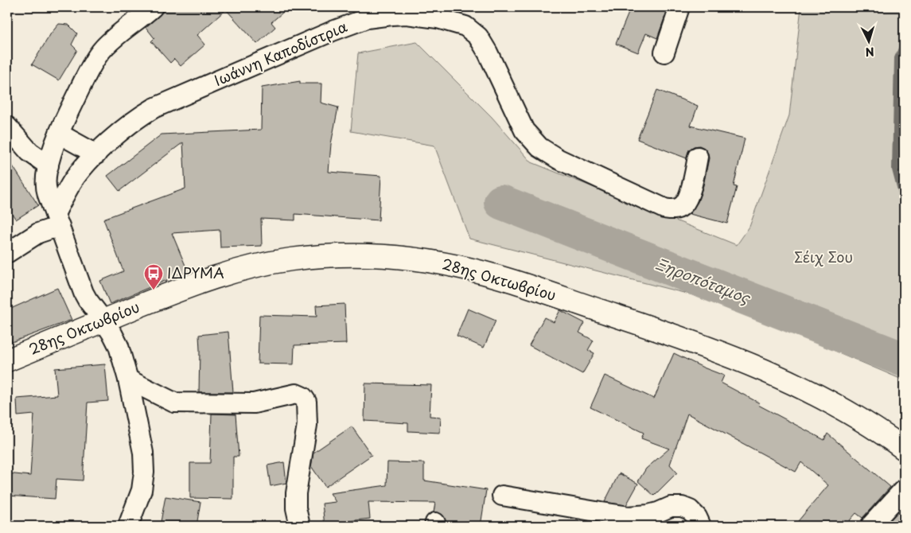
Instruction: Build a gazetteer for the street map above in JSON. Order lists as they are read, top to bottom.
{
  "streets": {
    "main road": ["28ης Οκτωβρίου"],
    "street": ["Ιωάννη Καποδίστρια"]
  },
  "water": ["Ξηροπόταμος"],
  "parks": ["Σέιχ Σου"],
  "places": {
    "bus stop": ["ΙΔΡΥΜΑ"]
  },
  "north": "bottom"
}
